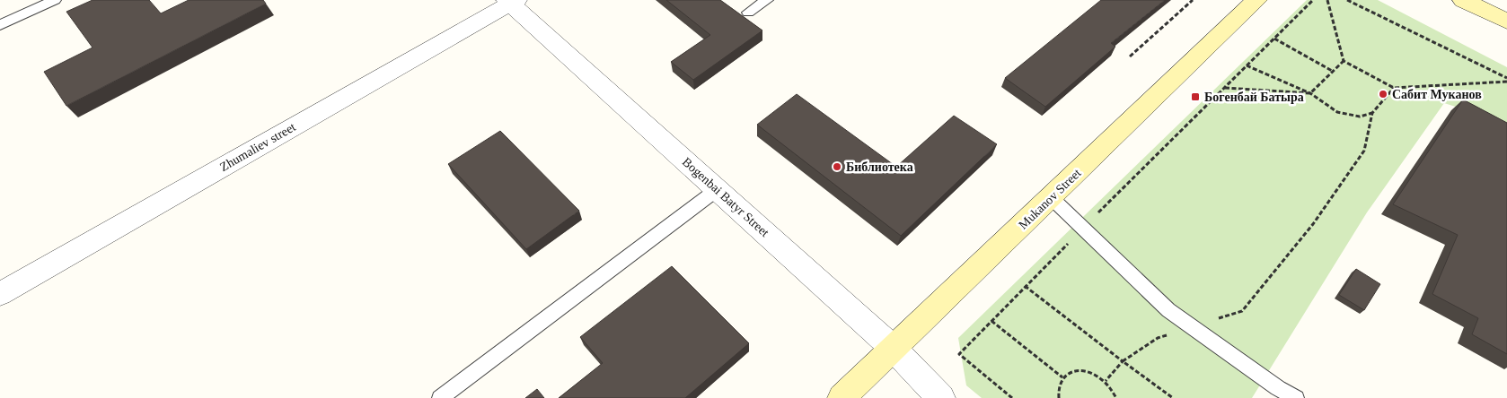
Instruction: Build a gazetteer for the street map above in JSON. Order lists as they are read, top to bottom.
{
  "streets": {
    "main road": ["Mukanov Street"],
    "street": ["Zhumaliev street", "Bogenbai Batyr Street"]
  },
  "crossings": [
    ["Zhumaliev street", "Bogenbai Batyr Street"],
    ["Bogenbai Batyr Street", "Mukanov Street"]
  ],
  "places": {
    "other": ["Сабит Муканов", "Библиотека"],
    "transit": ["Богенбай Батыра"]
  }
}
